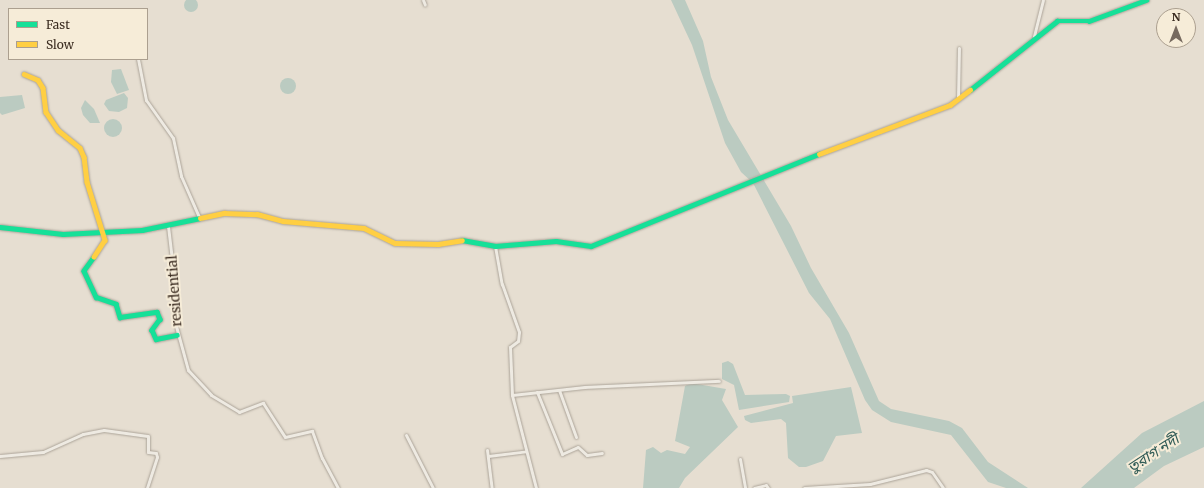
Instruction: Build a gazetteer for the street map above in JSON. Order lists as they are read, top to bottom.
{
  "streets": {
    "street": ["residential"]
  },
  "water": ["তুরাগ নদী"],
  "legend": ["Fast", "Slow"],
  "north": "top"
}
